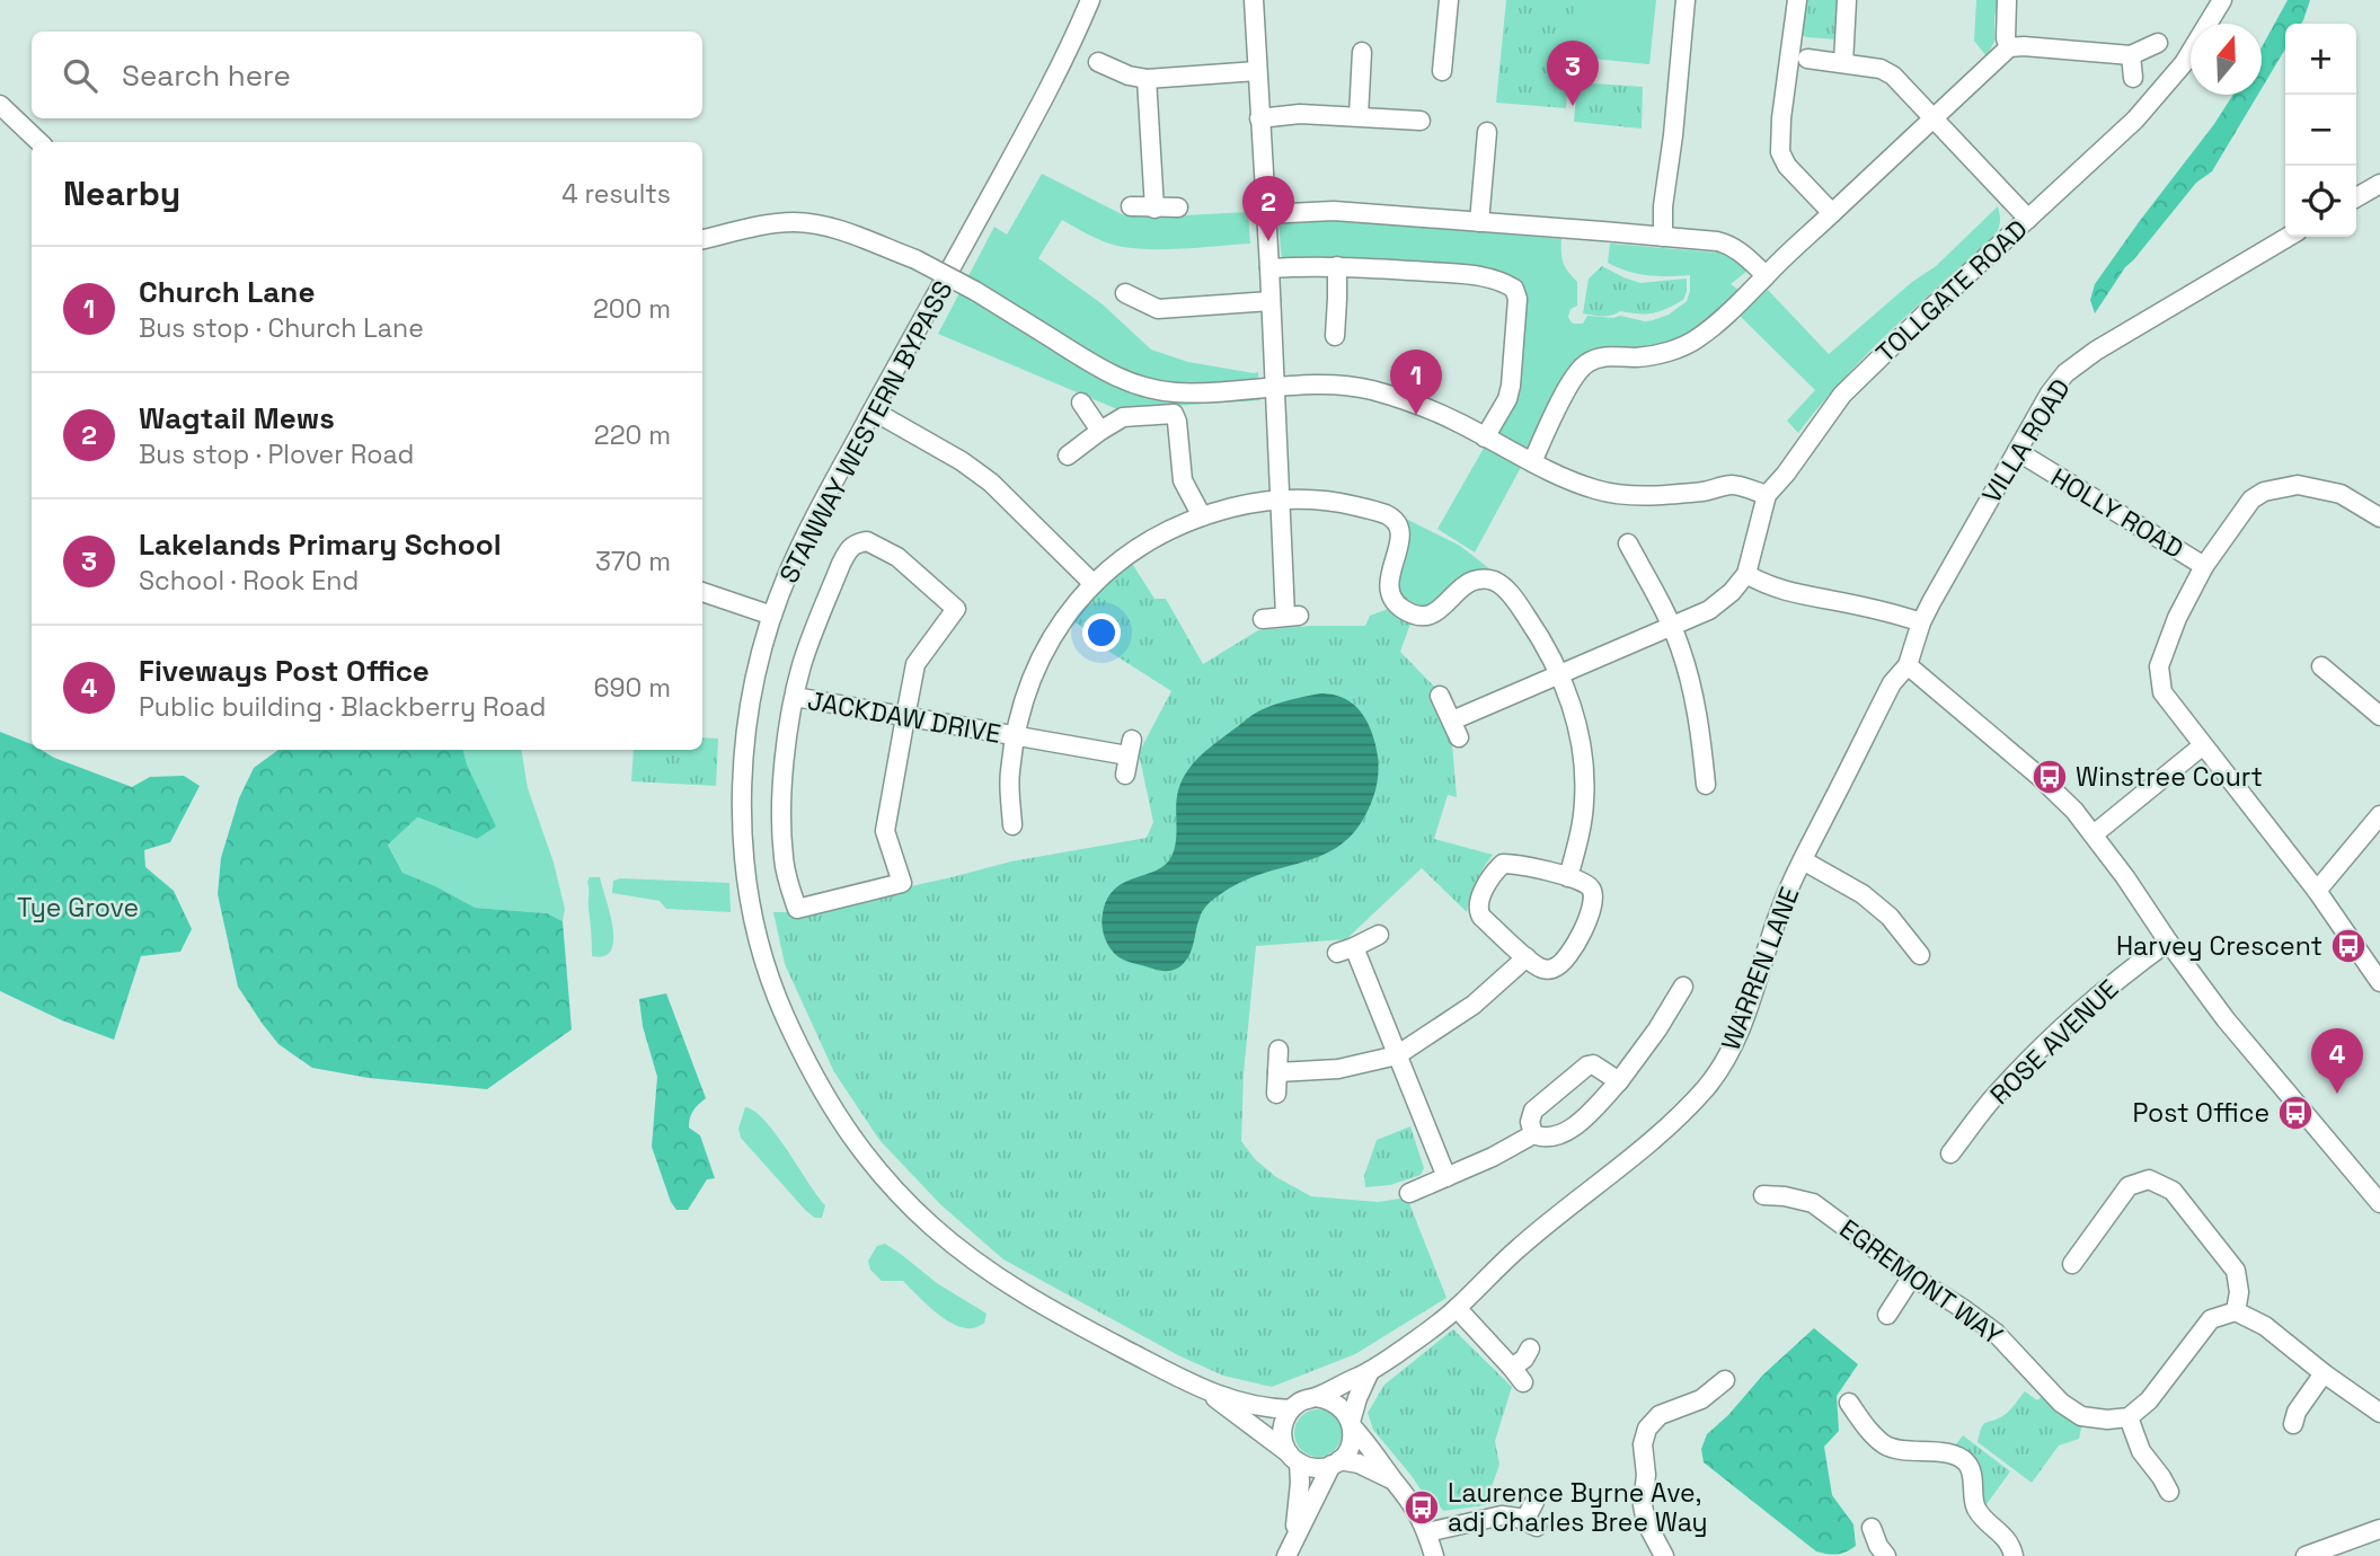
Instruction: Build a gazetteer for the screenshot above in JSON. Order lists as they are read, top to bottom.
{
  "streets": {
    "street": [
      "TOLLGATE ROAD",
      "STANWAY WESTERN BYPASS",
      "VILLA ROAD",
      "HOLLY ROAD",
      "JACKDAW DRIVE",
      "WARREN LANE",
      "ROSE AVENUE",
      "EGREMONT WAY"
    ]
  },
  "crossings": [
    ["STANWAY WESTERN BYPASS", "WARREN LANE"],
    ["VILLA ROAD", "HOLLY ROAD"],
    ["VILLA ROAD", "WARREN LANE"]
  ],
  "parks": ["Tye Grove"],
  "places": {
    "bus stop": [
      "Winstree Court",
      "Harvey Crescent",
      "Post Office",
      "Laurence Byrne Ave, adj Charles Bree Way"
    ]
  },
  "north": "top",
  "page": {
    "map_buttons": ["+", "−"],
    "search": "Search here",
    "pins": [
      "3",
      "2",
      "1",
      "4"
    ],
    "heading": ["Nearby", "4 results"],
    "list": [
      {
        "mark": "1",
        "name": "Church Lane",
        "note": "Bus stop · Church Lane",
        "value": "200 m"
      },
      {
        "mark": "2",
        "name": "Wagtail Mews",
        "note": "Bus stop · Plover Road",
        "value": "220 m"
      },
      {
        "mark": "3",
        "name": "Lakelands Primary School",
        "note": "School · Rook End",
        "value": "370 m"
      },
      {
        "mark": "4",
        "name": "Fiveways Post Office",
        "note": "Public building · Blackberry Road",
        "value": "690 m"
      }
    ]
  }
}
